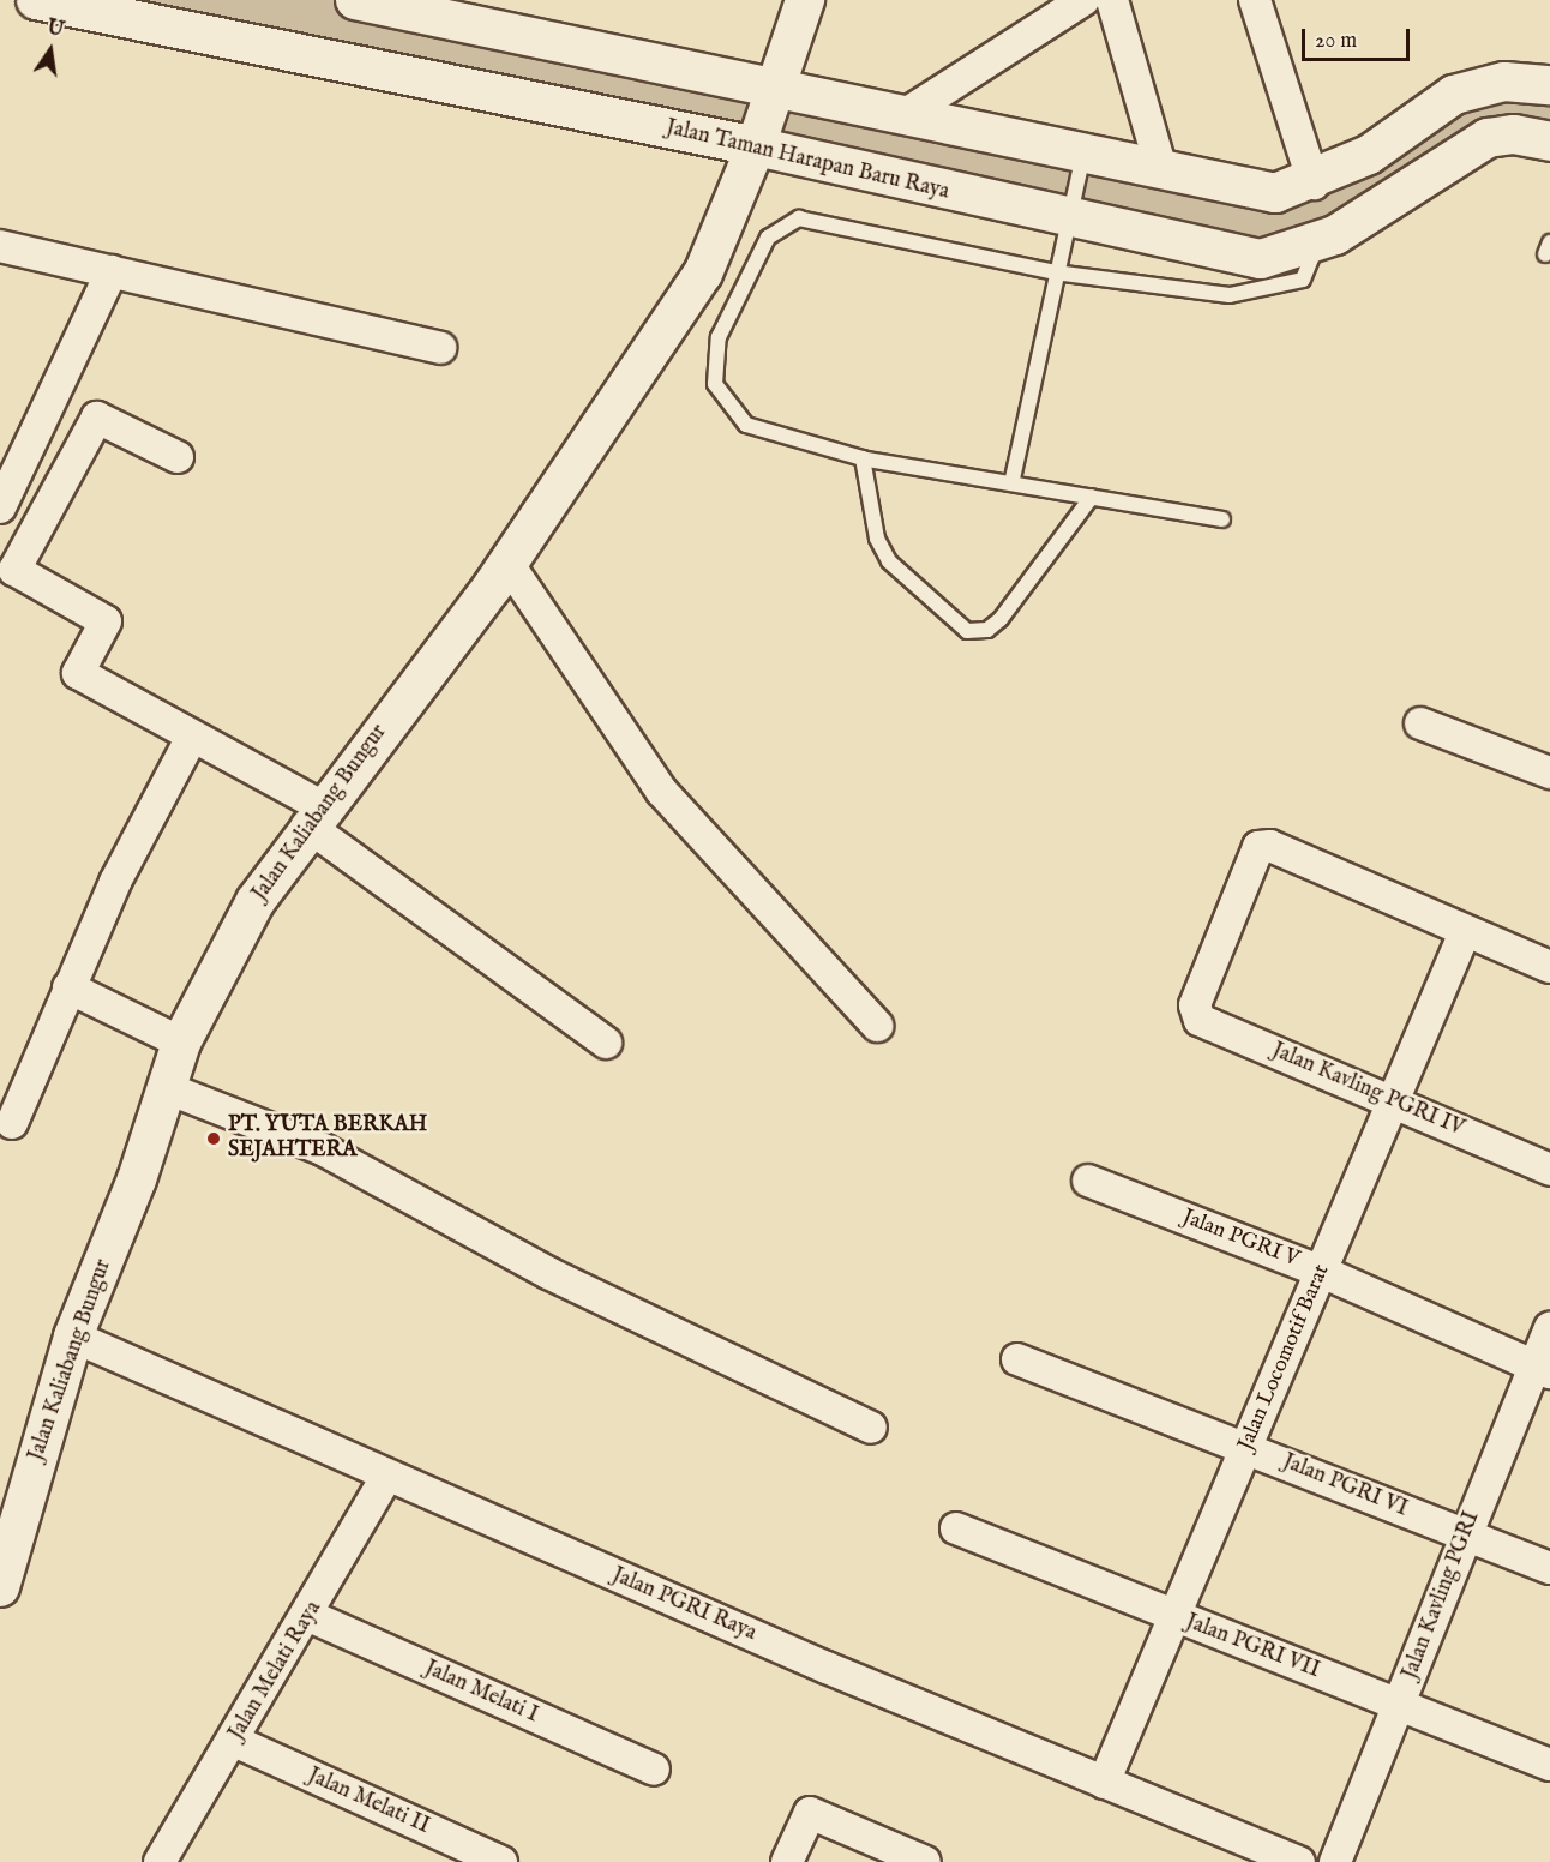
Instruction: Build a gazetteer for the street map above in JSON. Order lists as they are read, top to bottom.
{
  "streets": {
    "street": [
      "Jalan Taman Harapan Baru Raya",
      "Jalan Kaliabang Bungur",
      "Jalan Kavling PGRI IV",
      "Jalan PGRI V",
      "Jalan Locomotif Barat",
      "Jalan PGRI VI",
      "Jalan Kavling PGRI",
      "Jalan PGRI Raya",
      "Jalan PGRI VII",
      "Jalan Melati Raya",
      "Jalan Melati I",
      "Jalan Melati II"
    ]
  },
  "crossings": [
    ["Jalan Taman Harapan Baru Raya", "Jalan Kaliabang Bungur"],
    ["Jalan Kaliabang Bungur", "Jalan PGRI Raya"],
    ["Jalan Kavling PGRI IV", "Jalan Locomotif Barat"],
    ["Jalan PGRI V", "Jalan Locomotif Barat"],
    ["Jalan PGRI V", "Jalan Kavling PGRI"],
    ["Jalan Locomotif Barat", "Jalan PGRI VI"],
    ["Jalan Locomotif Barat", "Jalan PGRI Raya"],
    ["Jalan Locomotif Barat", "Jalan PGRI VII"],
    ["Jalan PGRI VI", "Jalan Kavling PGRI"],
    ["Jalan Kavling PGRI", "Jalan PGRI VII"],
    ["Jalan PGRI Raya", "Jalan Melati Raya"],
    ["Jalan Melati Raya", "Jalan Melati I"],
    ["Jalan Melati Raya", "Jalan Melati II"]
  ],
  "places": ["PT. YUTA BERKAH SEJAHTERA"],
  "scale_bar": "20 m",
  "north": "top"
}
